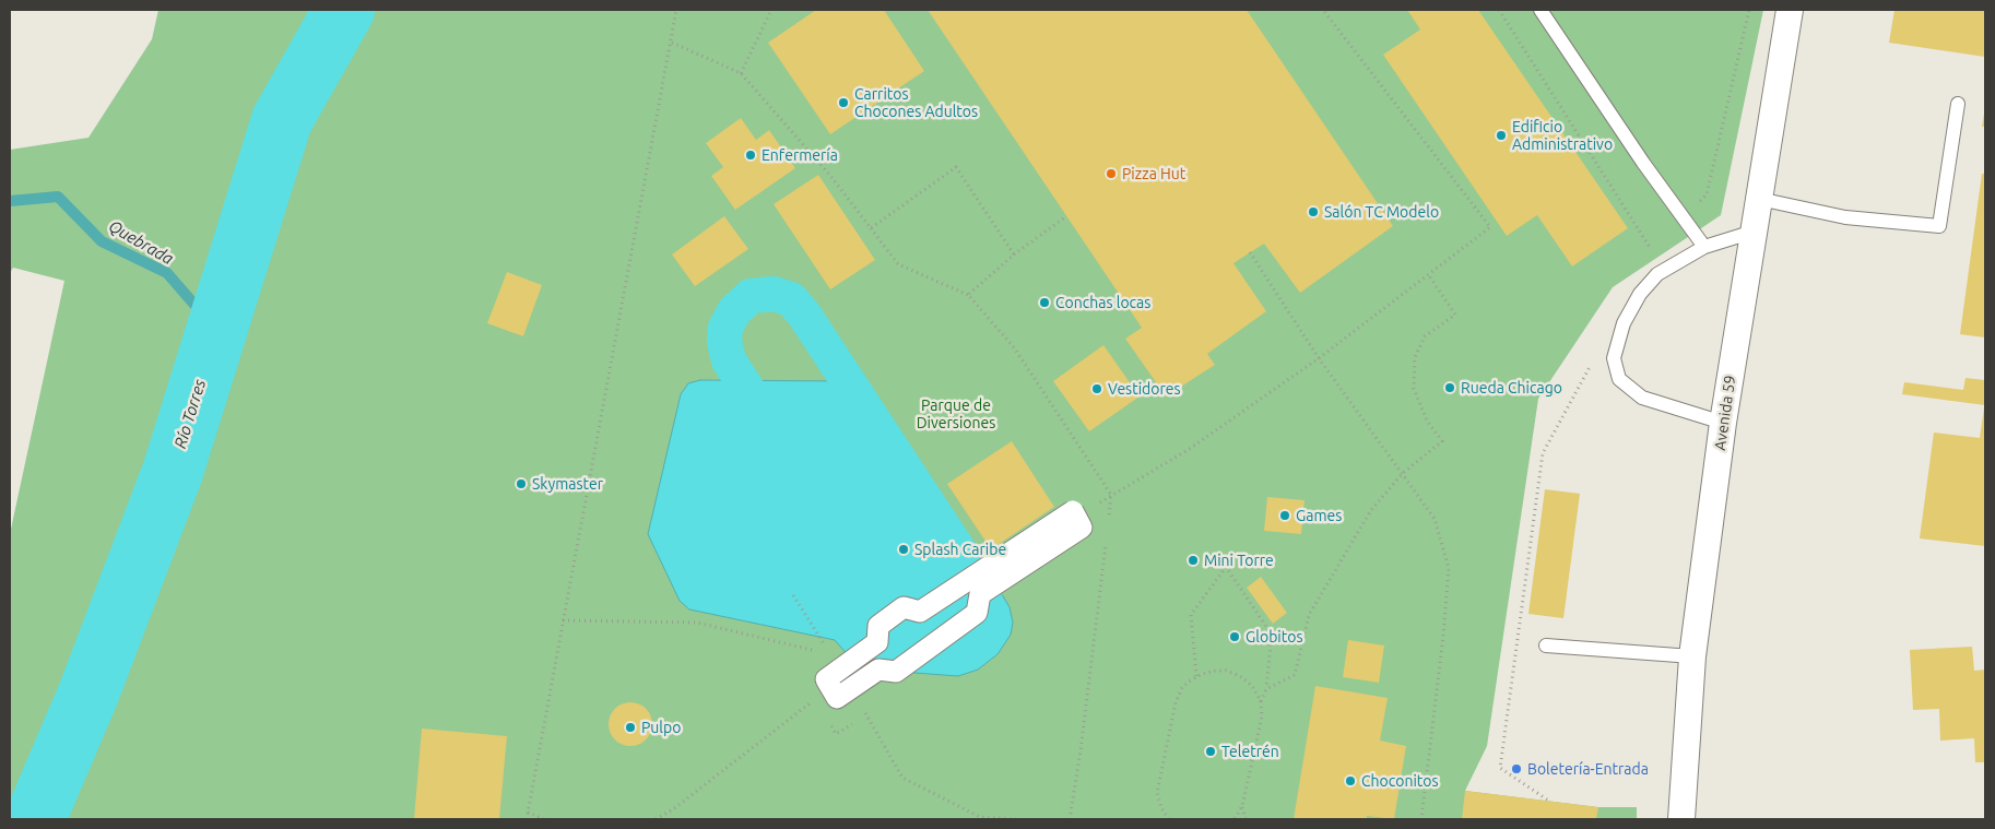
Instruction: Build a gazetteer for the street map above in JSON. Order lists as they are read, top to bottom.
{
  "streets": {
    "street": ["Avenida 59"]
  },
  "water": ["Quebrada", "Río Torres"],
  "parks": ["Parque de Diversiones"],
  "places": [
    "Carritos Chocones Adultos",
    "Edificio Administrativo",
    "Enfermería",
    "Pizza Hut",
    "Salón TC Modelo",
    "Conchas locas",
    "Rueda Chicago",
    "Vestidores",
    "Skymaster",
    "Games",
    "Splash Caribe",
    "Mini Torre",
    "Globitos",
    "Pulpo",
    "Teletrén",
    "Boletería-Entrada",
    "Choconitos"
  ]
}
